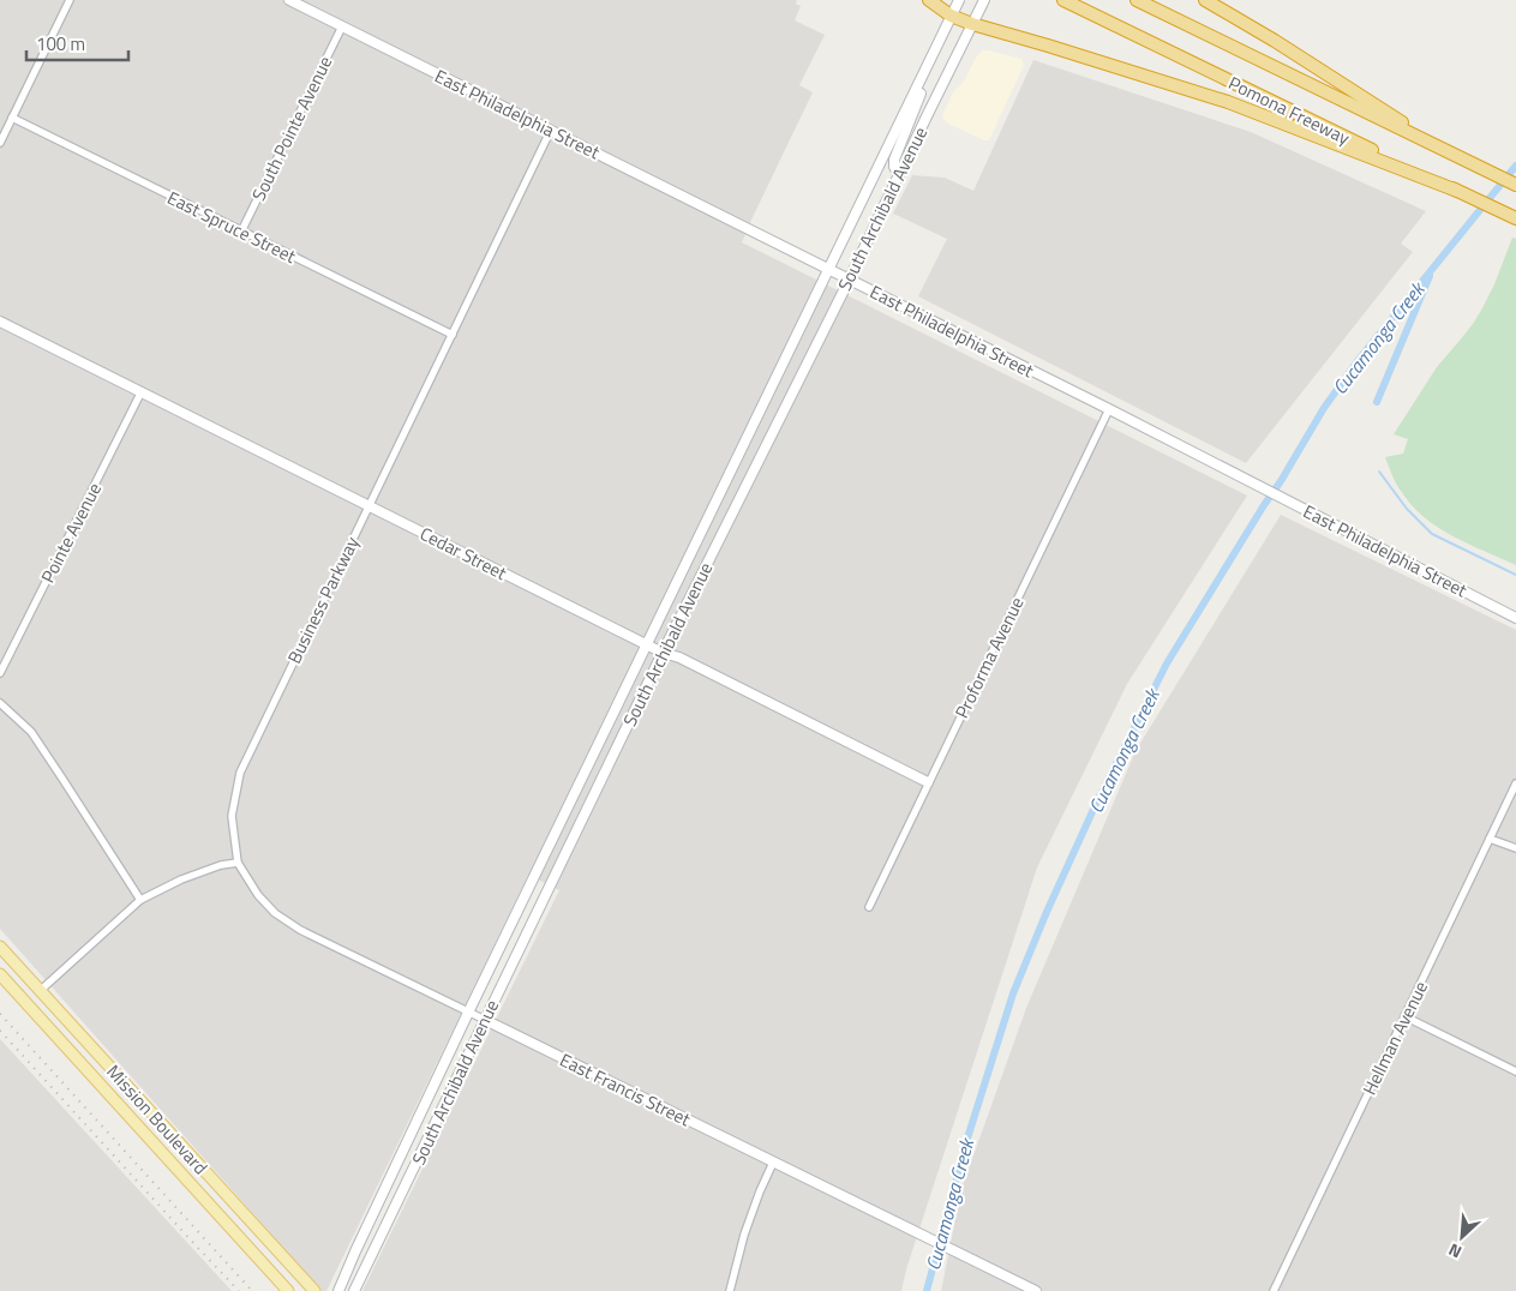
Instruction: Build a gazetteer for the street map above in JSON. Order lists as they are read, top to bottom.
{
  "streets": {
    "highway": ["Pomona Freeway"],
    "main road": ["Mission Boulevard"],
    "street": [
      "East Philadelphia Street",
      "South Pointe Avenue",
      "South Archibald Avenue",
      "East Spruce Street",
      "Pointe Avenue",
      "Cedar Street",
      "Business Parkway",
      "Proforma Avenue",
      "Hellman Avenue",
      "East Francis Street"
    ]
  },
  "crossings": [
    ["East Philadelphia Street", "South Pointe Avenue"],
    ["East Philadelphia Street", "South Archibald Avenue"],
    ["East Philadelphia Street", "Business Parkway"],
    ["East Philadelphia Street", "Proforma Avenue"],
    ["South Pointe Avenue", "East Spruce Street"],
    ["South Archibald Avenue", "Cedar Street"],
    ["South Archibald Avenue", "East Francis Street"],
    ["East Spruce Street", "Business Parkway"],
    ["Pointe Avenue", "Cedar Street"],
    ["Cedar Street", "Business Parkway"],
    ["Cedar Street", "Proforma Avenue"],
    ["Business Parkway", "East Francis Street"]
  ],
  "water": ["Cucamonga Creek"],
  "scale_bar": "100 m",
  "north": "bottom left"
}
